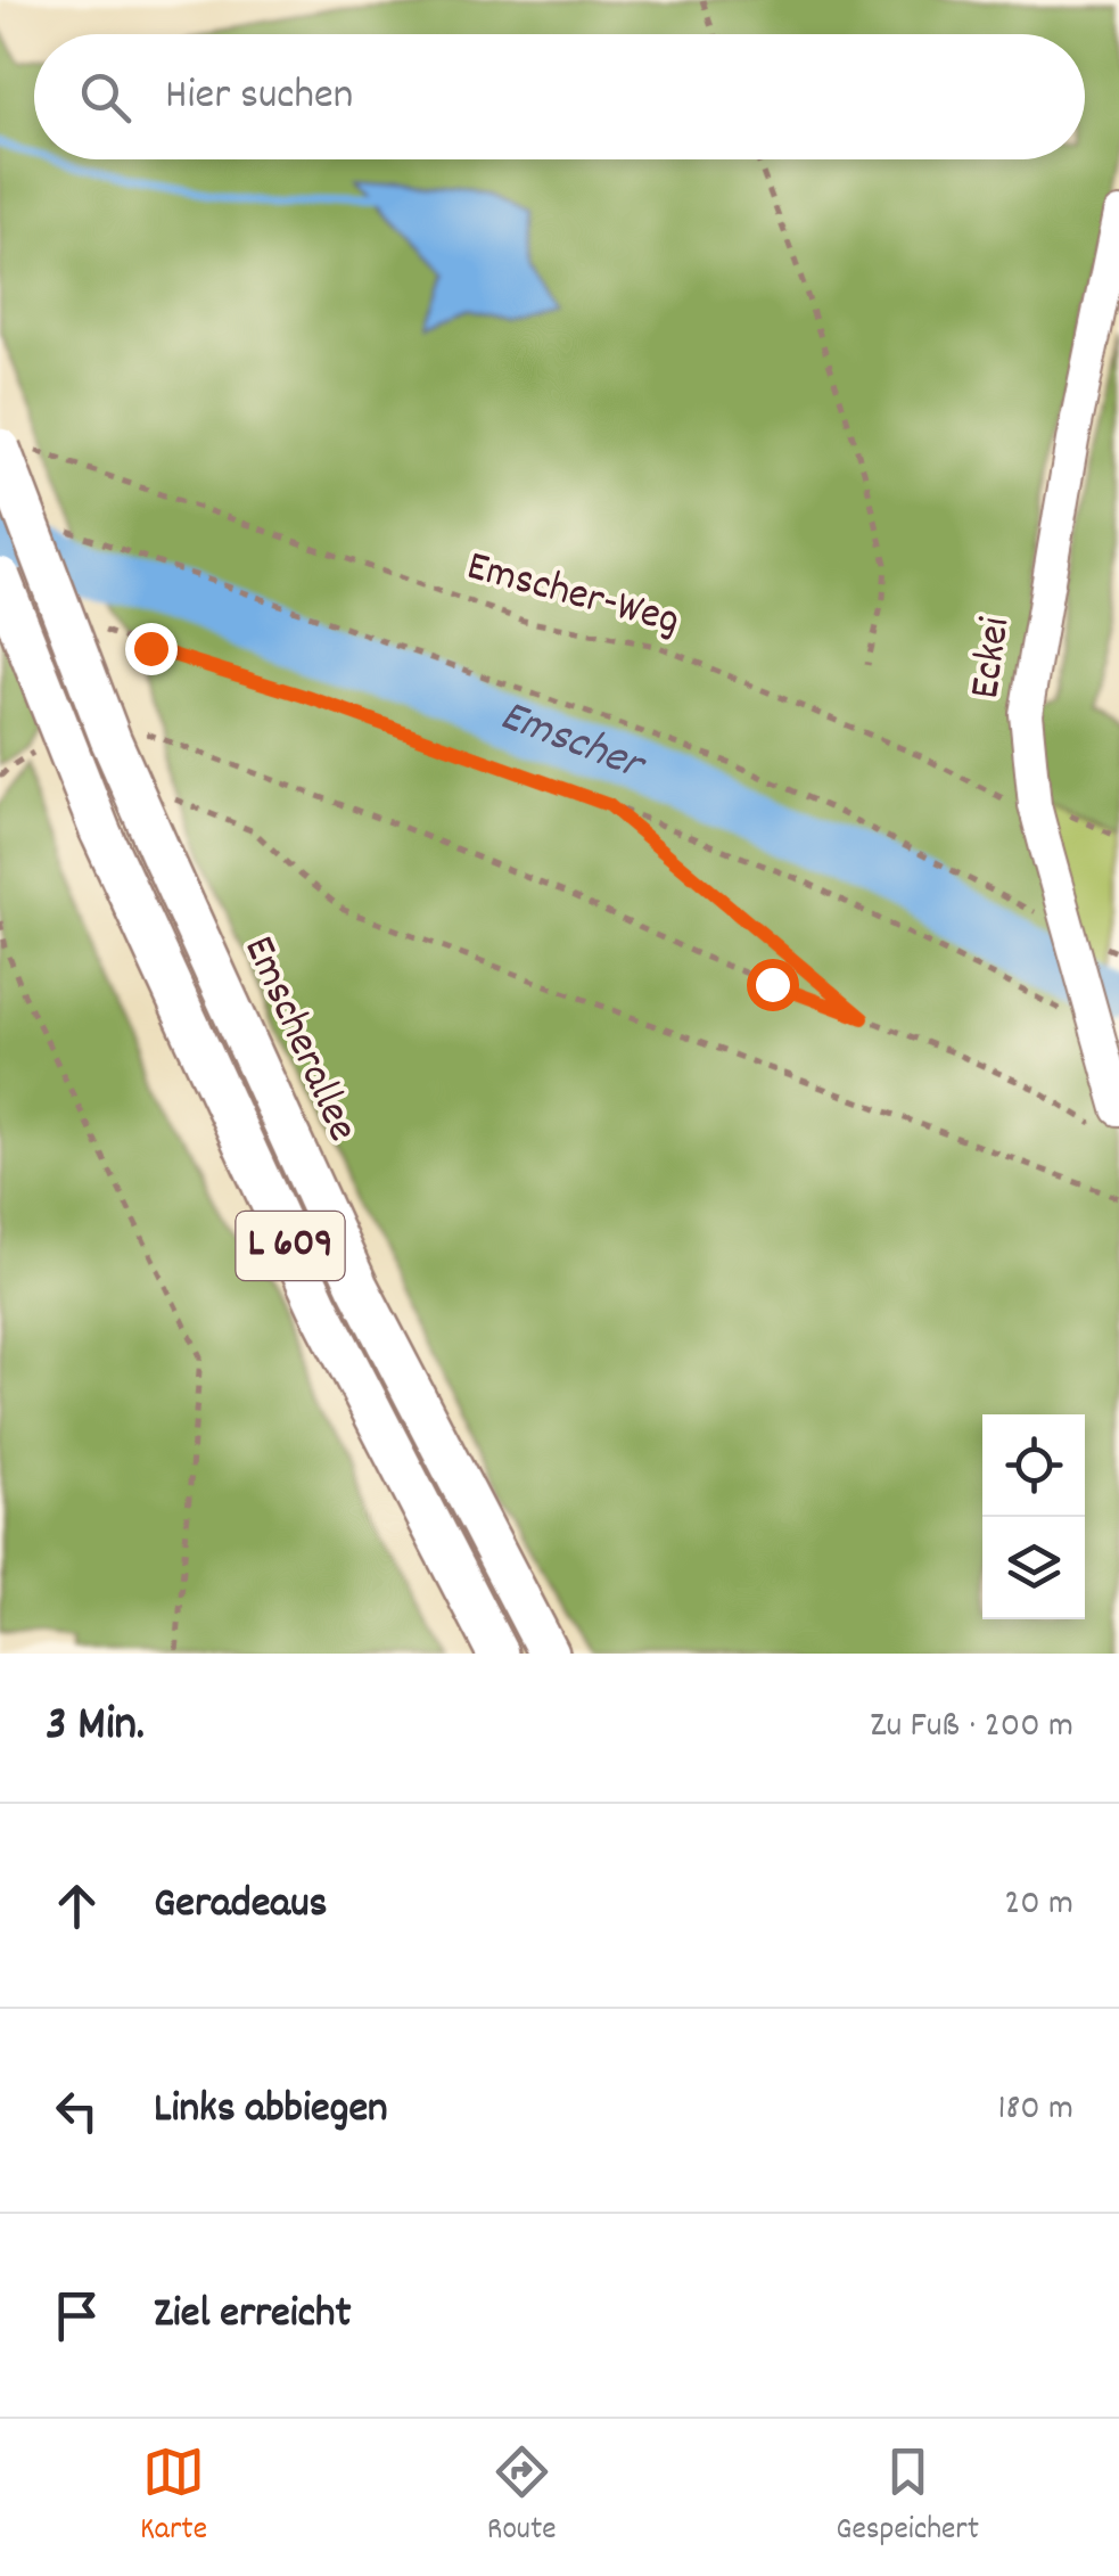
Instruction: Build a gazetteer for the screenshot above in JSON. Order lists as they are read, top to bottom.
{
  "streets": {
    "main road": ["Emscherallee", "L 609"],
    "street": ["Eckei"],
    "path": ["Emscher-Weg"]
  },
  "crossings": [
    ["Emscher-Weg", "Eckei"],
    ["Emscher-Weg", "Emscherallee"]
  ],
  "water": ["Emscher"],
  "page": {
    "search": "Hier suchen",
    "heading": ["3 Min.", "Zu Fuß · 200 m"],
    "list": [
      ["Geradeaus", "20 m"],
      ["Links abbiegen", "180 m"],
      "Ziel erreicht"
    ],
    "nav": ["Karte", "Route", "Gespeichert"]
  }
}
